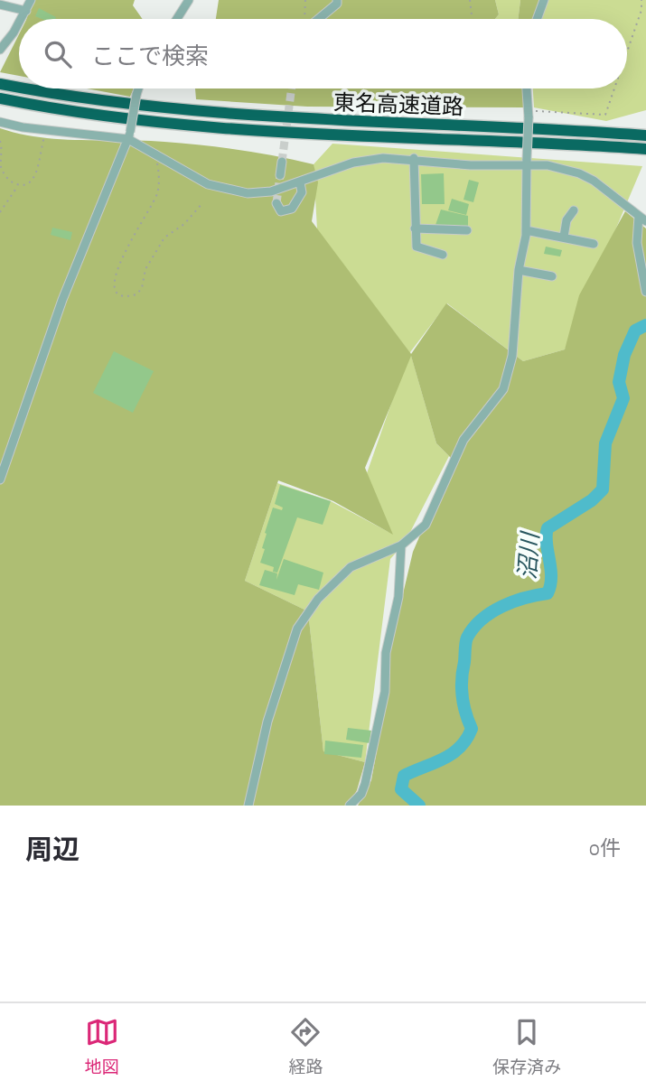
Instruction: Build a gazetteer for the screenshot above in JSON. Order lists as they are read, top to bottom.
{
  "streets": {
    "highway": ["東名高速道路"]
  },
  "water": ["沼川"],
  "page": {
    "search": "ここで検索",
    "heading": ["周辺", "0件"],
    "nav": ["地図", "経路", "保存済み"]
  }
}
